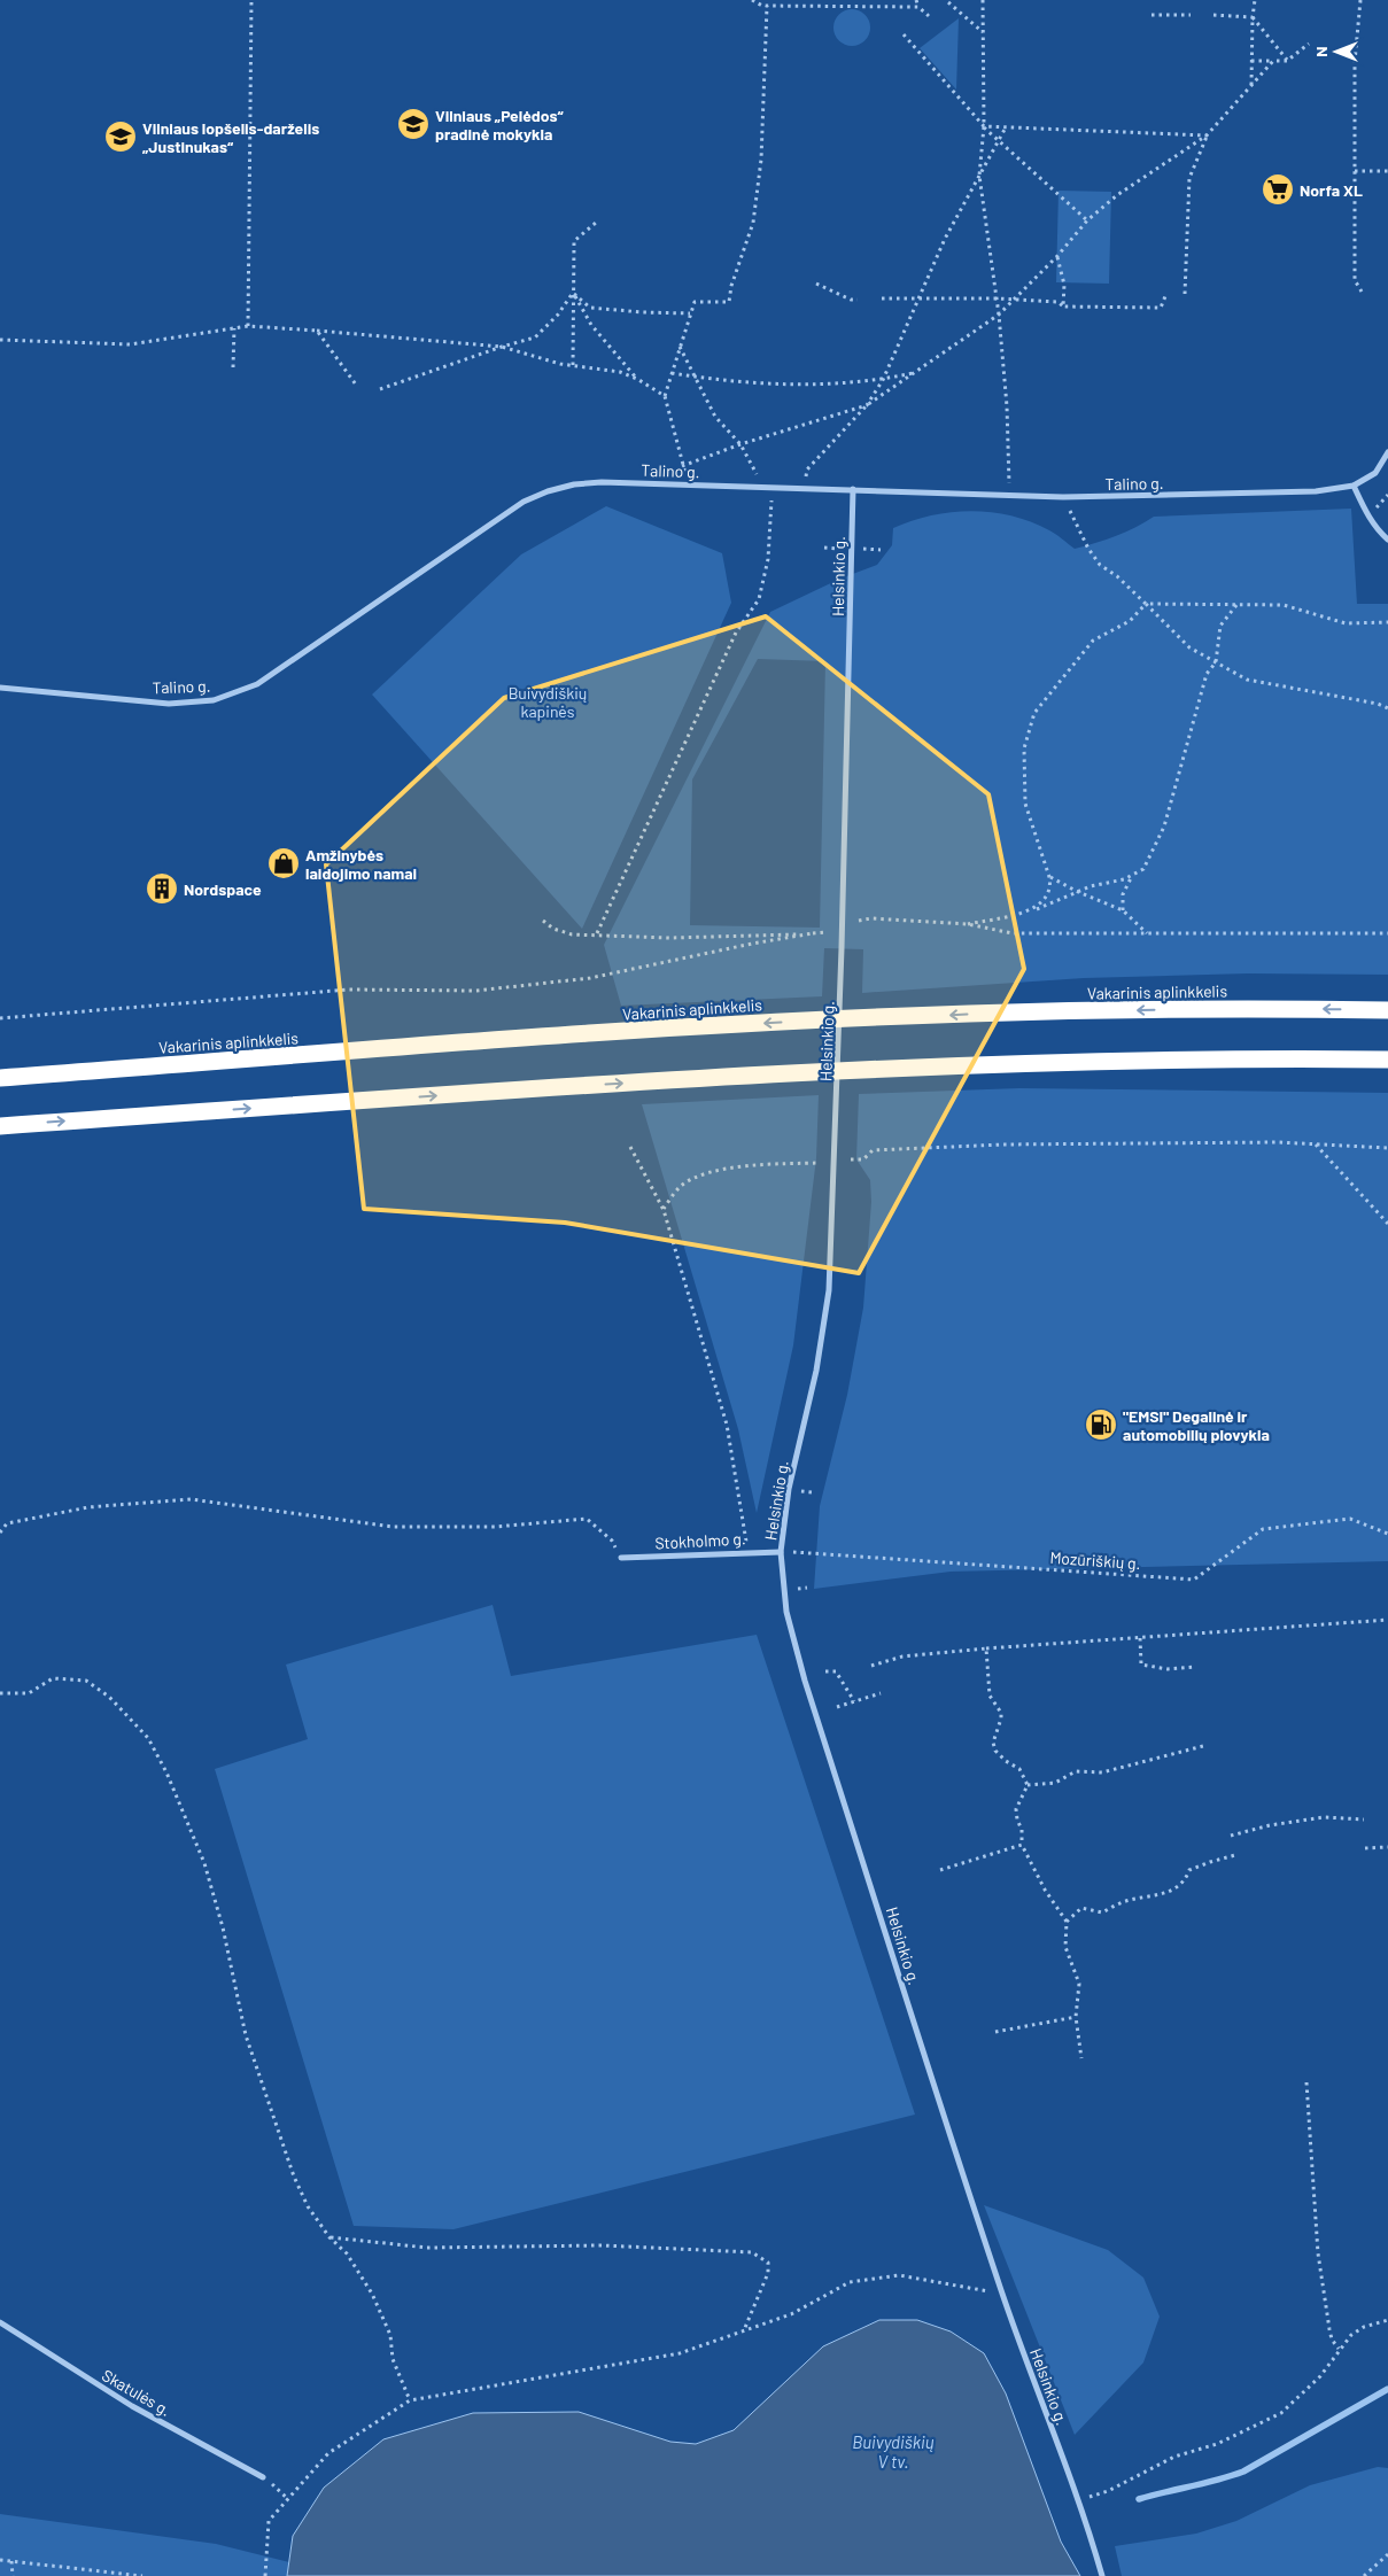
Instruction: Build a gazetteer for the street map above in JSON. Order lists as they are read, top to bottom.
{
  "streets": {
    "highway": ["Vakarinis aplinkkelis"],
    "street": [
      "Talino g.",
      "Helsinkio g.",
      "Stokholmo g.",
      "Skatulės g."
    ],
    "path": ["Mozūriškių g."]
  },
  "crossings": [
    ["Talino g.", "Helsinkio g."],
    ["Helsinkio g.", "Stokholmo g."],
    ["Helsinkio g.", "Mozūriškių g."],
    ["Stokholmo g.", "Mozūriškių g."]
  ],
  "water": ["Buivydiškių V tv."],
  "parks": ["Buivydiškių kapinės"],
  "places": {
    "school or university": ["Vilniaus „Pelėdos“ pradinė mokykla", "Vilniaus lopšelis-darželis „Justinukas“"],
    "supermarket": ["Norfa XL"],
    "shop": ["Amžinybės laidojimo namai"],
    "building": ["Nordspace"],
    "fuel station": ["\"EMSI\" Degalinė ir automobilių plovykla"]
  },
  "north": "left"
}
